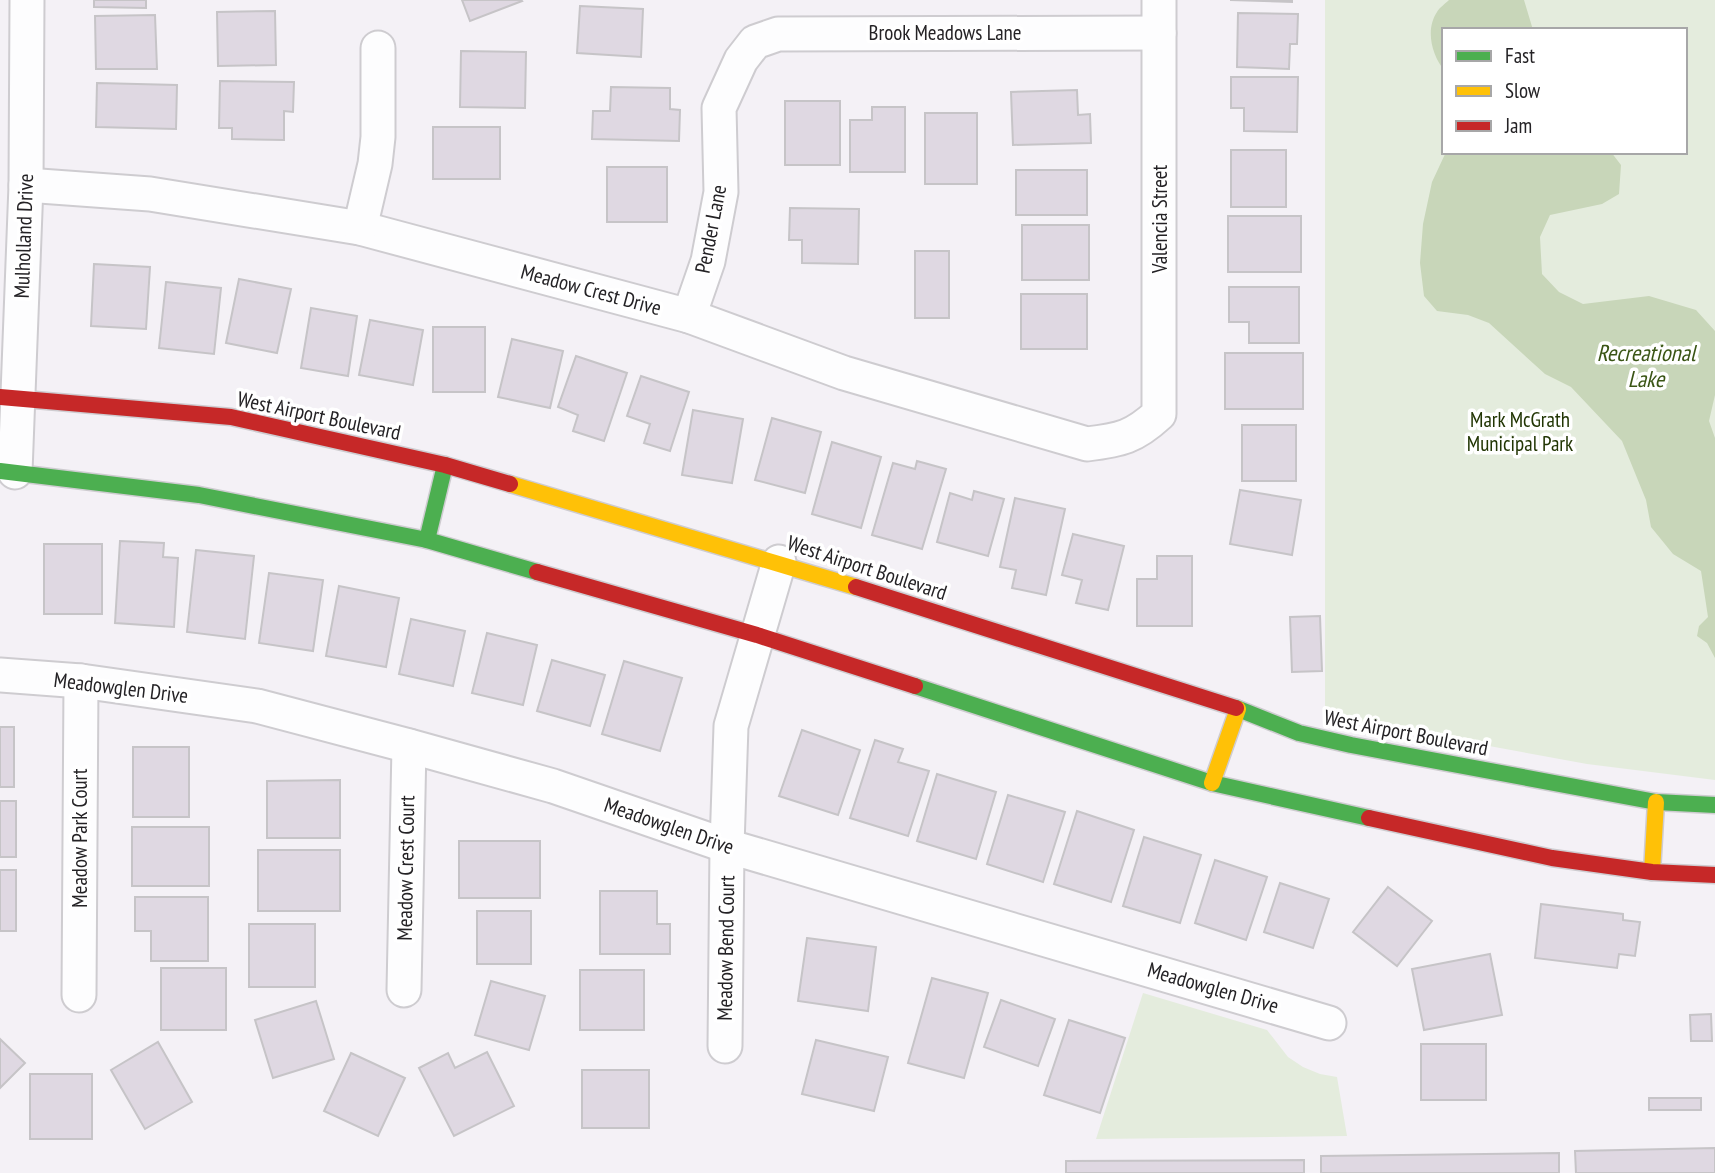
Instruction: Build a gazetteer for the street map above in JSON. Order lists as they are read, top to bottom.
{
  "streets": {
    "main road": ["West Airport Boulevard"],
    "street": [
      "Brook Meadows Lane",
      "Valencia Street",
      "Pender Lane",
      "Mulholland Drive",
      "Meadow Crest Drive",
      "Meadowglen Drive",
      "Meadow Park Court",
      "Meadow Crest Court",
      "Meadow Bend Court"
    ]
  },
  "crossings": [
    ["Brook Meadows Lane", "Valencia Street"],
    ["Brook Meadows Lane", "Pender Lane"],
    ["Valencia Street", "Meadow Crest Drive"],
    ["Pender Lane", "Meadow Crest Drive"],
    ["Mulholland Drive", "Meadow Crest Drive"],
    ["Mulholland Drive", "West Airport Boulevard"],
    ["West Airport Boulevard", "Meadow Bend Court"],
    ["Meadowglen Drive", "Meadow Park Court"],
    ["Meadowglen Drive", "Meadow Crest Court"],
    ["Meadowglen Drive", "Meadow Bend Court"]
  ],
  "water": ["Recreational Lake"],
  "parks": ["Mark McGrath Municipal Park"],
  "legend": ["Fast", "Slow", "Jam"]
}
